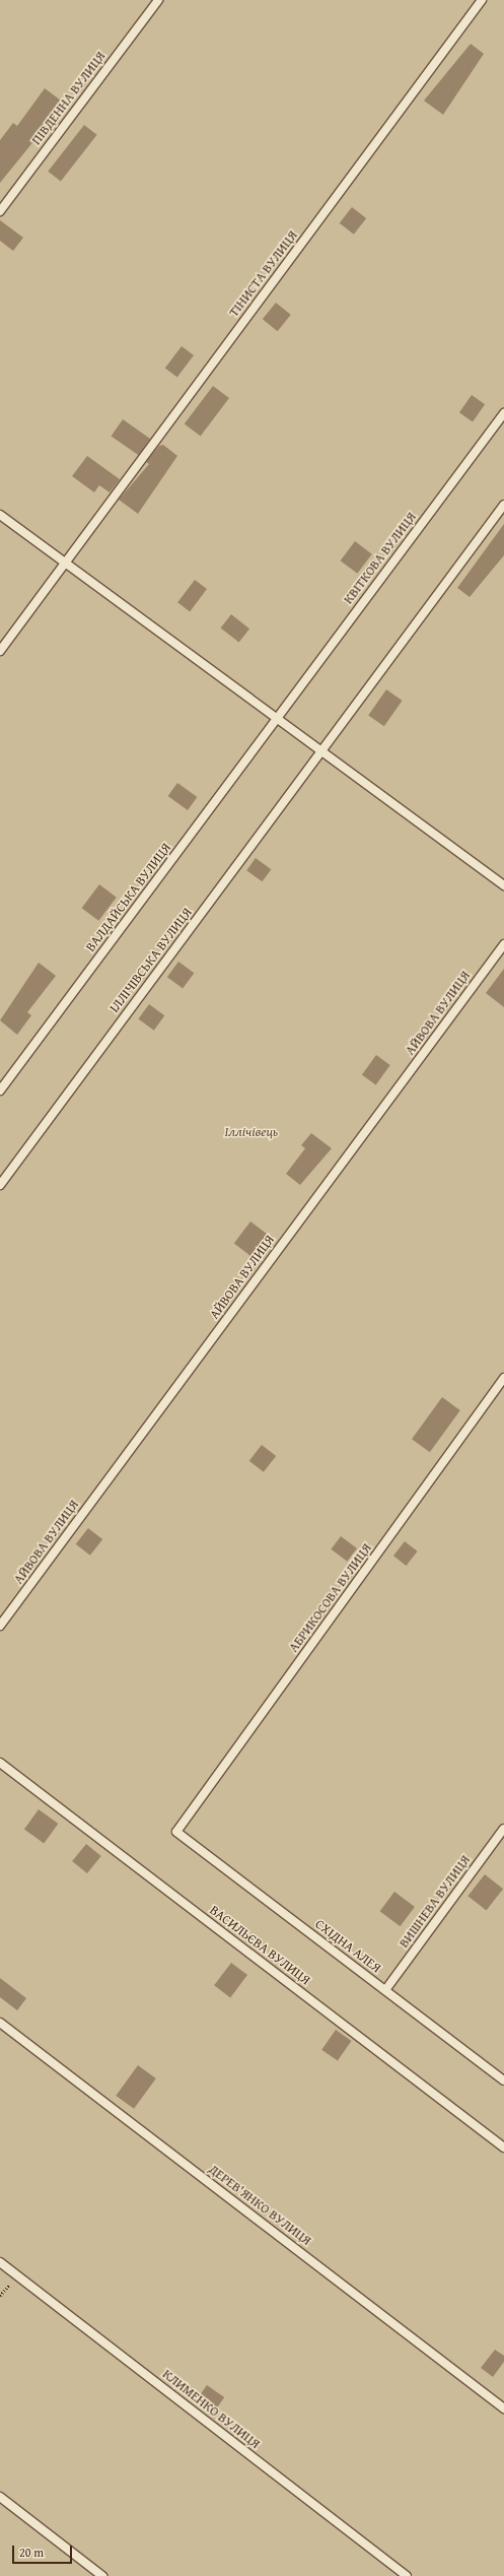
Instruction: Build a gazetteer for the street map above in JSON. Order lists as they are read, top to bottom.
{
  "streets": {
    "lane": [
      "ПІВДЕННА ВУЛИЦЯ",
      "ТІНИСТА ВУЛИЦЯ",
      "КВІТКОВА ВУЛИЦЯ",
      "ВАЛДАЙСЬКА ВУЛИЦЯ",
      "ІЛЛІЧІВСЬКА ВУЛИЦЯ",
      "АЙВОВА ВУЛИЦЯ",
      "АБРИКОСОВА ВУЛИЦЯ",
      "ВИШНЕВА ВУЛИЦЯ",
      "ВАСИЛЬЄВА ВУЛИЦЯ",
      "СХІДНА АЛЕЯ",
      "ДЕРЕВ'ЯНКО ВУЛИЦЯ",
      "КЛИМЕНКО ВУЛИЦЯ"
    ]
  },
  "crossings": [
    ["КВІТКОВА ВУЛИЦЯ", "ВАЛДАЙСЬКА ВУЛИЦЯ"],
    ["АБРИКОСОВА ВУЛИЦЯ", "СХІДНА АЛЕЯ"],
    ["ВИШНЕВА ВУЛИЦЯ", "СХІДНА АЛЕЯ"]
  ],
  "parks": ["Іллічівець"],
  "scale_bar": "20 m"
}
